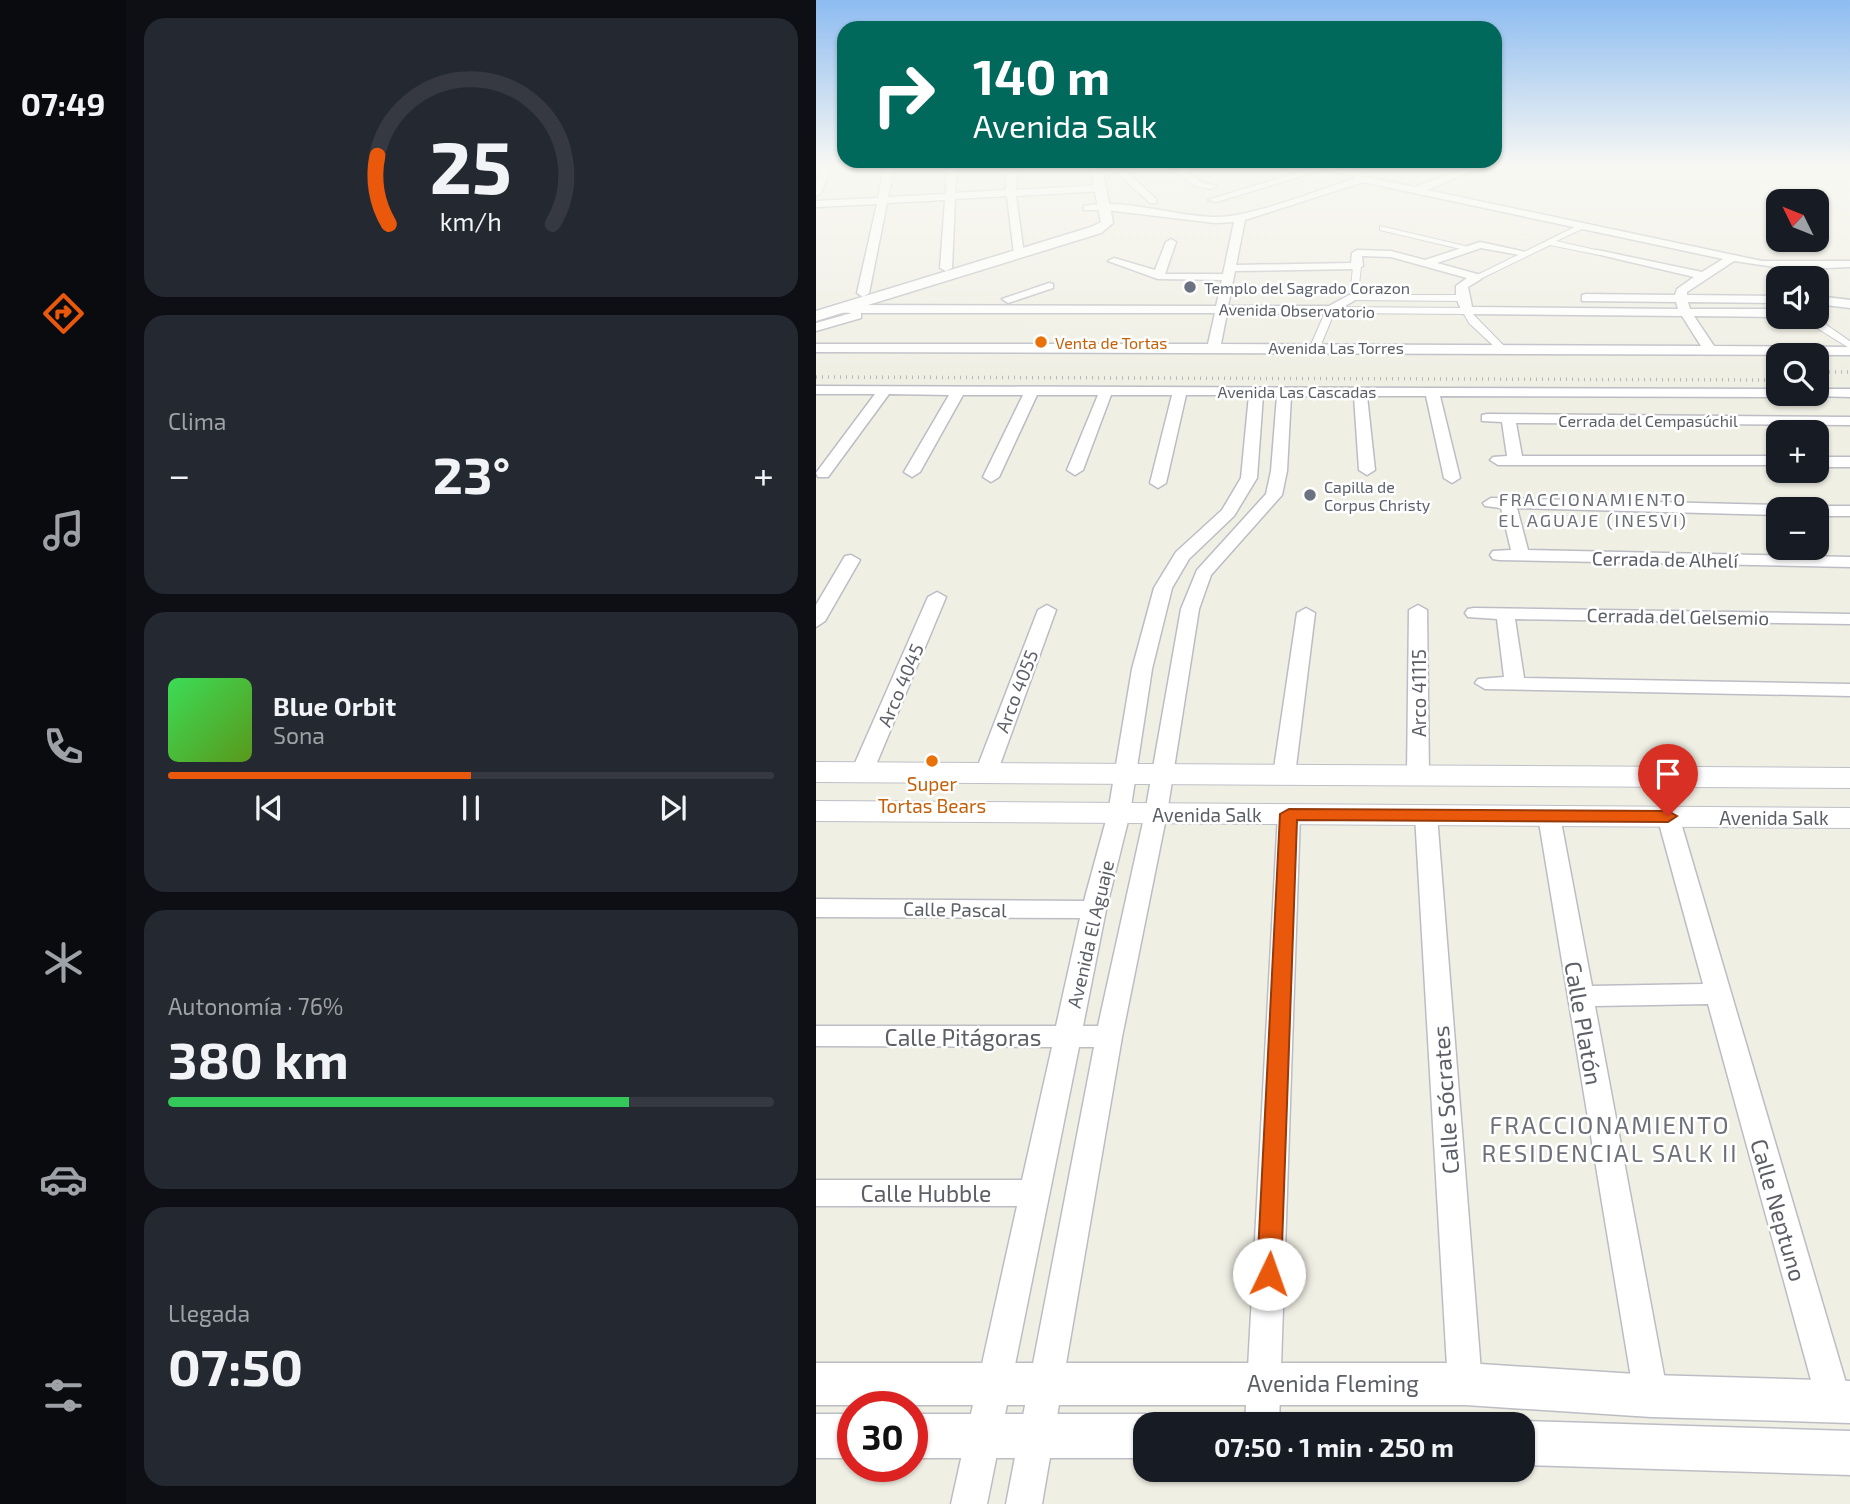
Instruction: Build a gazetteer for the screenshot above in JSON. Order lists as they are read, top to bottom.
{
  "streets": {
    "main road": ["Avenida Salk"],
    "street": [
      "Avenida Observatorio",
      "Avenida Las Torres",
      "Avenida Las Cascadas",
      "Cerrada del Cempasúchil",
      "Cerrada de Alhelí",
      "Cerrada del Gelsemio",
      "Arco 4045",
      "Arco 4055",
      "Arco 41115",
      "Calle Pascal",
      "Avenida El Aguaje",
      "Calle Platón",
      "Calle Pitágoras",
      "Calle Sócrates",
      "Calle Hubble",
      "Calle Neptuno",
      "Avenida Fleming"
    ]
  },
  "crossings": [
    ["Avenida Las Cascadas", "Avenida El Aguaje"],
    ["Arco 4045", "Avenida Salk"],
    ["Arco 4055", "Avenida Salk"],
    ["Arco 41115", "Avenida Salk"],
    ["Avenida Salk", "Avenida El Aguaje"],
    ["Avenida Salk", "Calle Platón"],
    ["Avenida Salk", "Calle Sócrates"],
    ["Avenida Salk", "Calle Neptuno"],
    ["Calle Pascal", "Avenida El Aguaje"],
    ["Avenida El Aguaje", "Calle Pitágoras"],
    ["Avenida El Aguaje", "Calle Hubble"],
    ["Avenida El Aguaje", "Avenida Fleming"],
    ["Calle Platón", "Avenida Fleming"],
    ["Calle Sócrates", "Avenida Fleming"],
    ["Calle Neptuno", "Avenida Fleming"]
  ],
  "districts": ["FRACCIONAMIENTO EL AGUAJE (INESVI)", "FRACCIONAMIENTO RESIDENCIAL SALK II"],
  "places": [
    "Templo del Sagrado Corazon",
    "Venta de Tortas",
    "Capilla de Corpus Christy",
    "Super Tortas Bears"
  ],
  "north": "top left",
  "page": {
    "tabs": "07:49",
    "turn": ["140 m", "Avenida Salk"],
    "map_buttons": ["+", "−"],
    "tile": [
      "Clima",
      ["Autonomía · 76%", "380 km"],
      ["Llegada", "07:50"]
    ],
    "heat": ["−", "23°", "+"],
    "song": ["Blue Orbit", "Sona"],
    "limit": "30",
    "trip": "07:50 · 1 min · 250 m",
    "gauge": ["25", "km/h"]
  }
}
